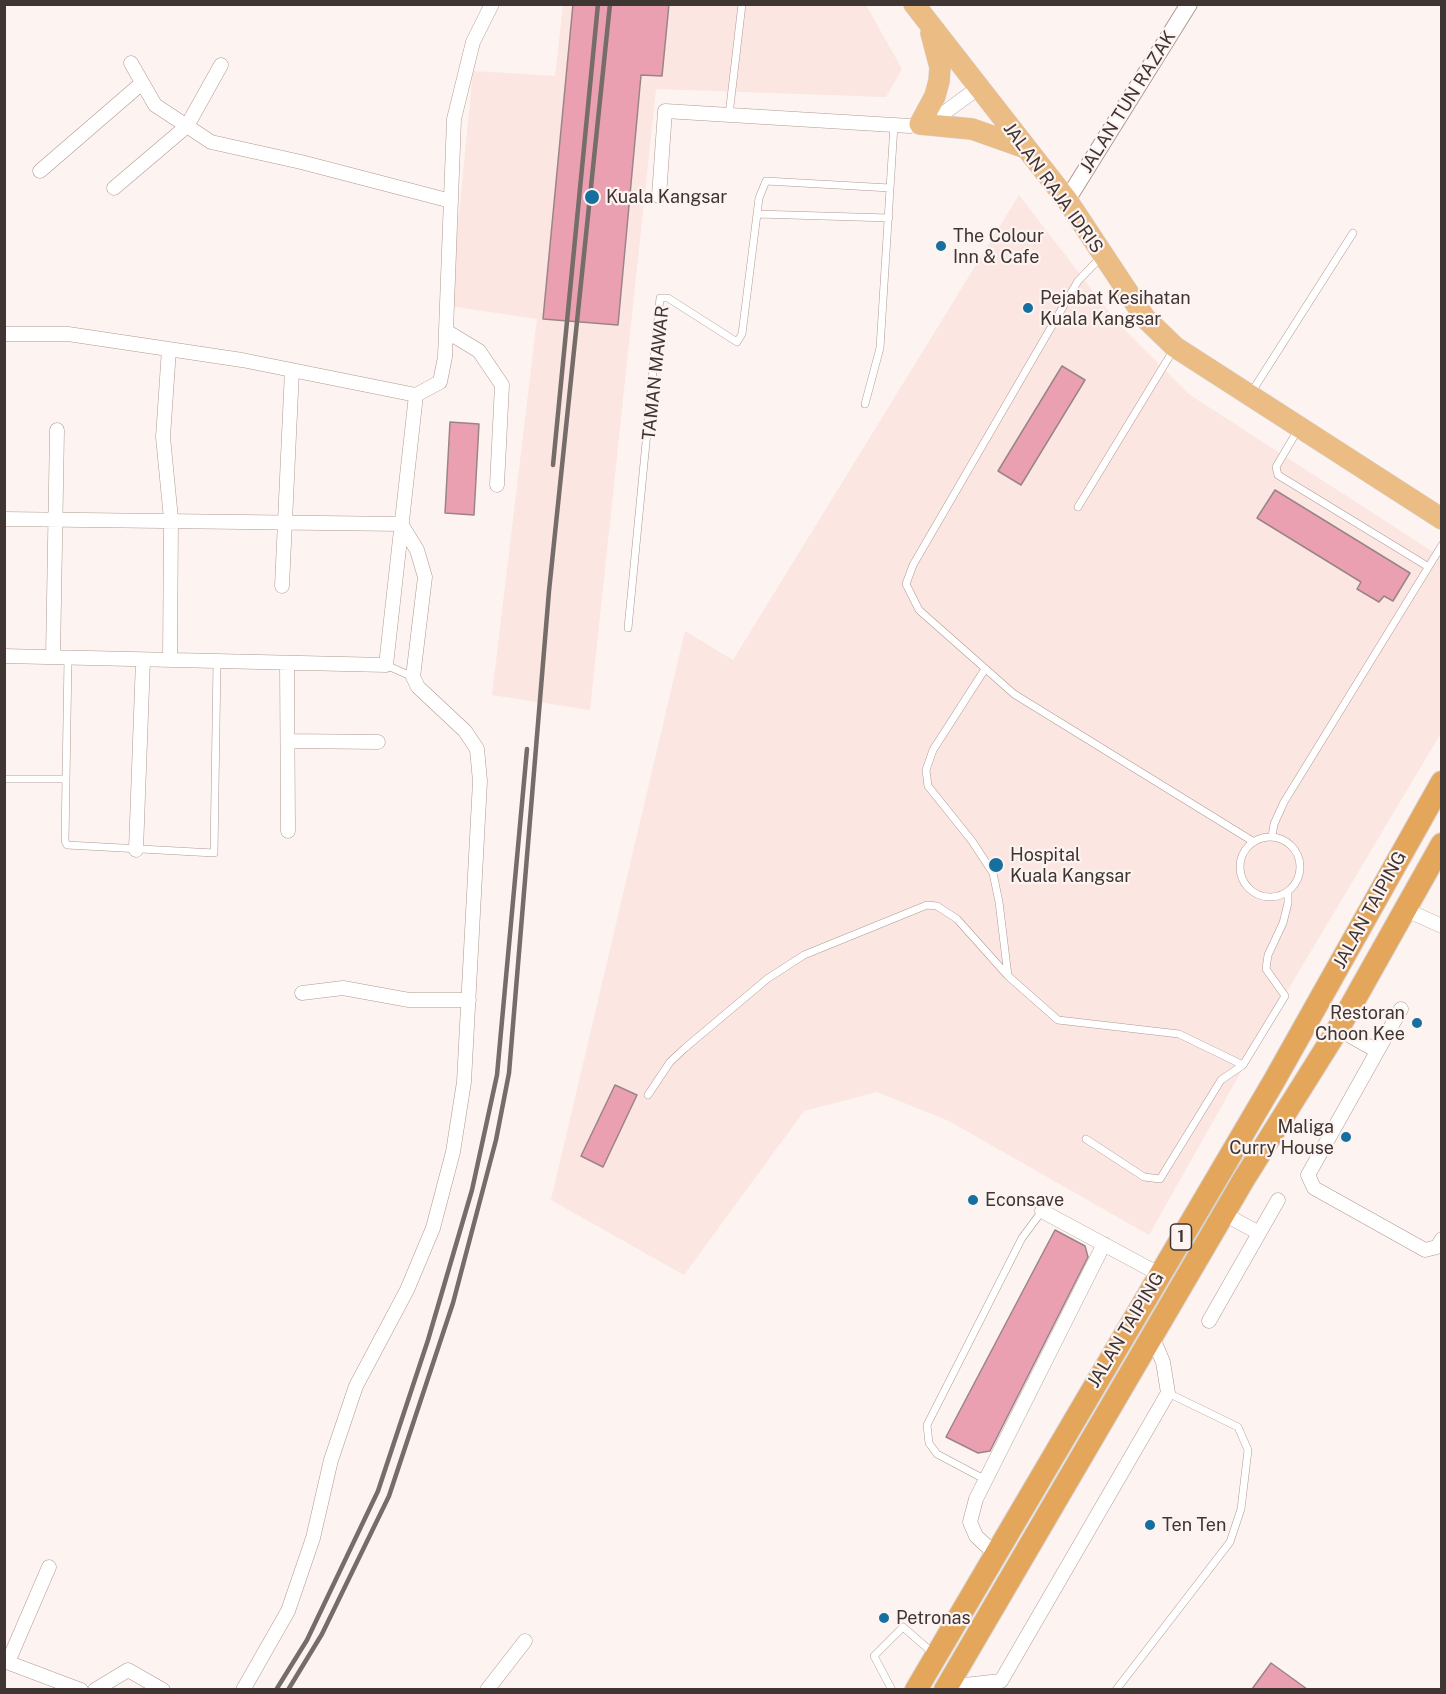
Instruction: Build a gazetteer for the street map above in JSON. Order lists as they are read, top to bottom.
{
  "streets": {
    "highway": ["JALAN TAIPING", "1"],
    "main road": ["JALAN RAJA IDRIS"],
    "street": ["JALAN TUN RAZAK"],
    "lane": ["TAMAN MAWAR"]
  },
  "crossings": [
    ["JALAN TUN RAZAK", "JALAN RAJA IDRIS"]
  ],
  "places": [
    "Kuala Kangsar",
    "The Colour Inn & Cafe",
    "Pejabat Kesihatan Kuala Kangsar",
    "Hospital Kuala Kangsar",
    "Restoran Choon Kee",
    "Maliga Curry House",
    "Econsave",
    "Ten Ten",
    "Petronas"
  ]
}
